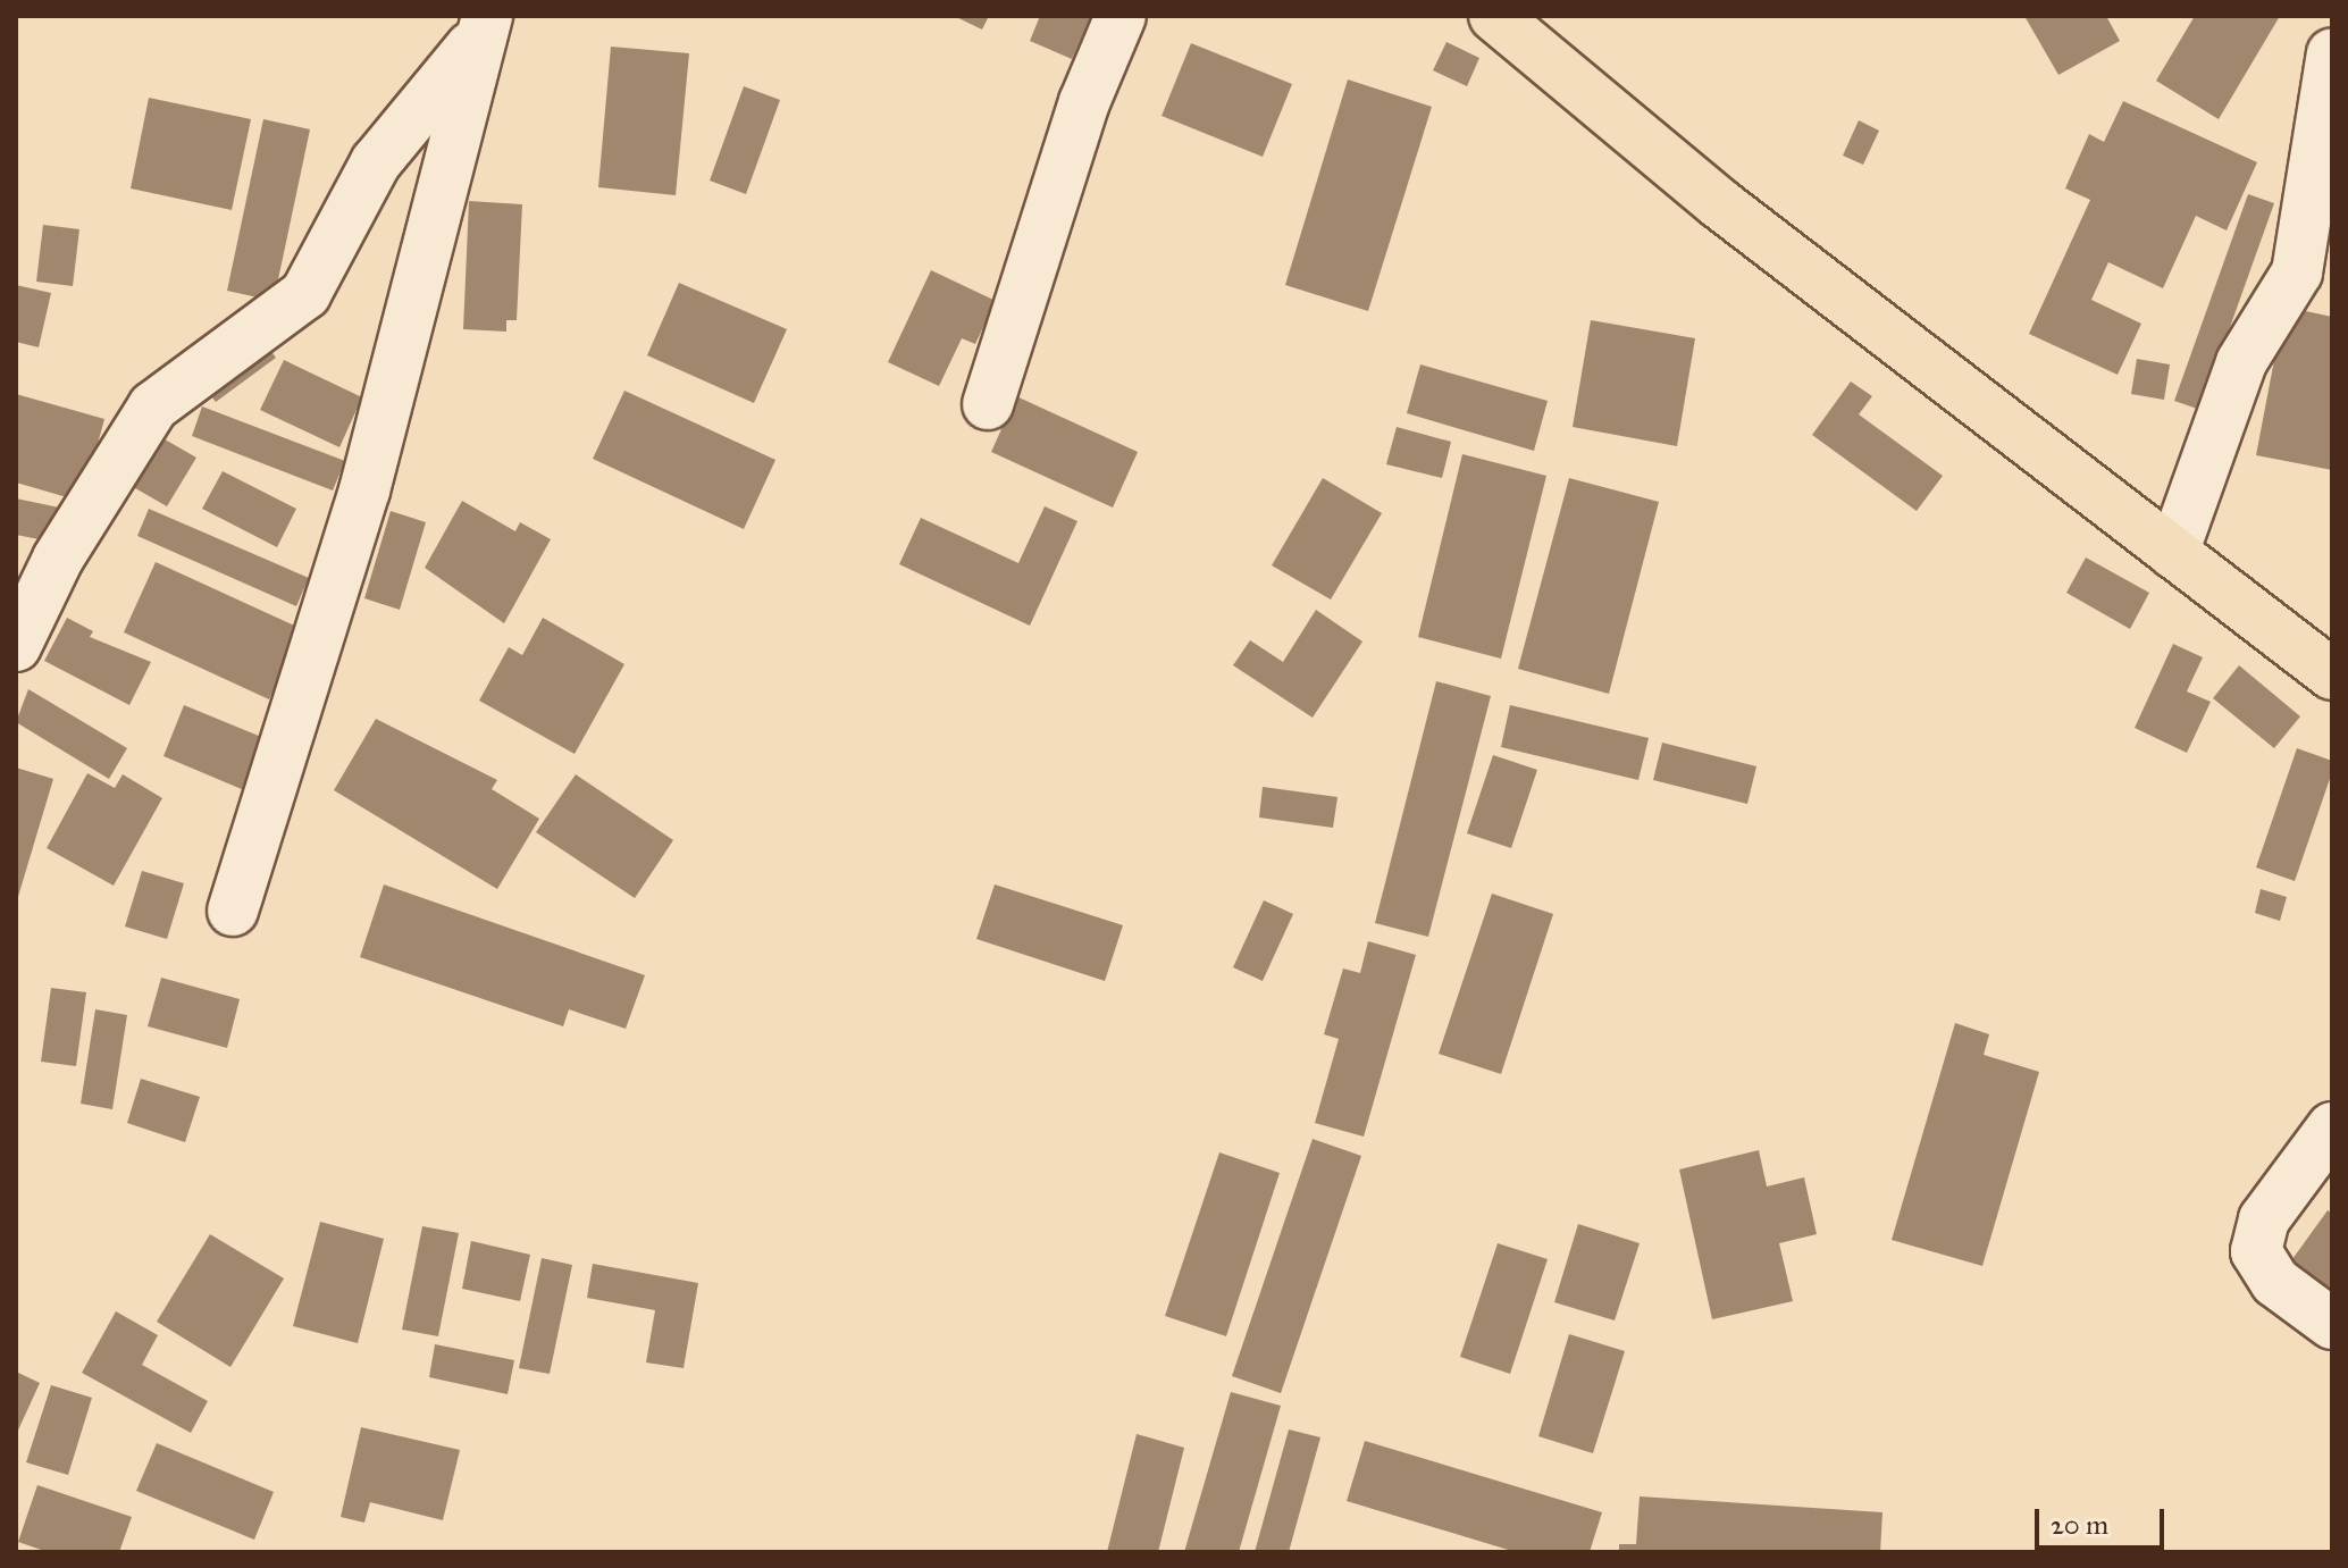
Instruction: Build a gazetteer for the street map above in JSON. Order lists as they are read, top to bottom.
{
  "scale_bar": "20 m"
}
